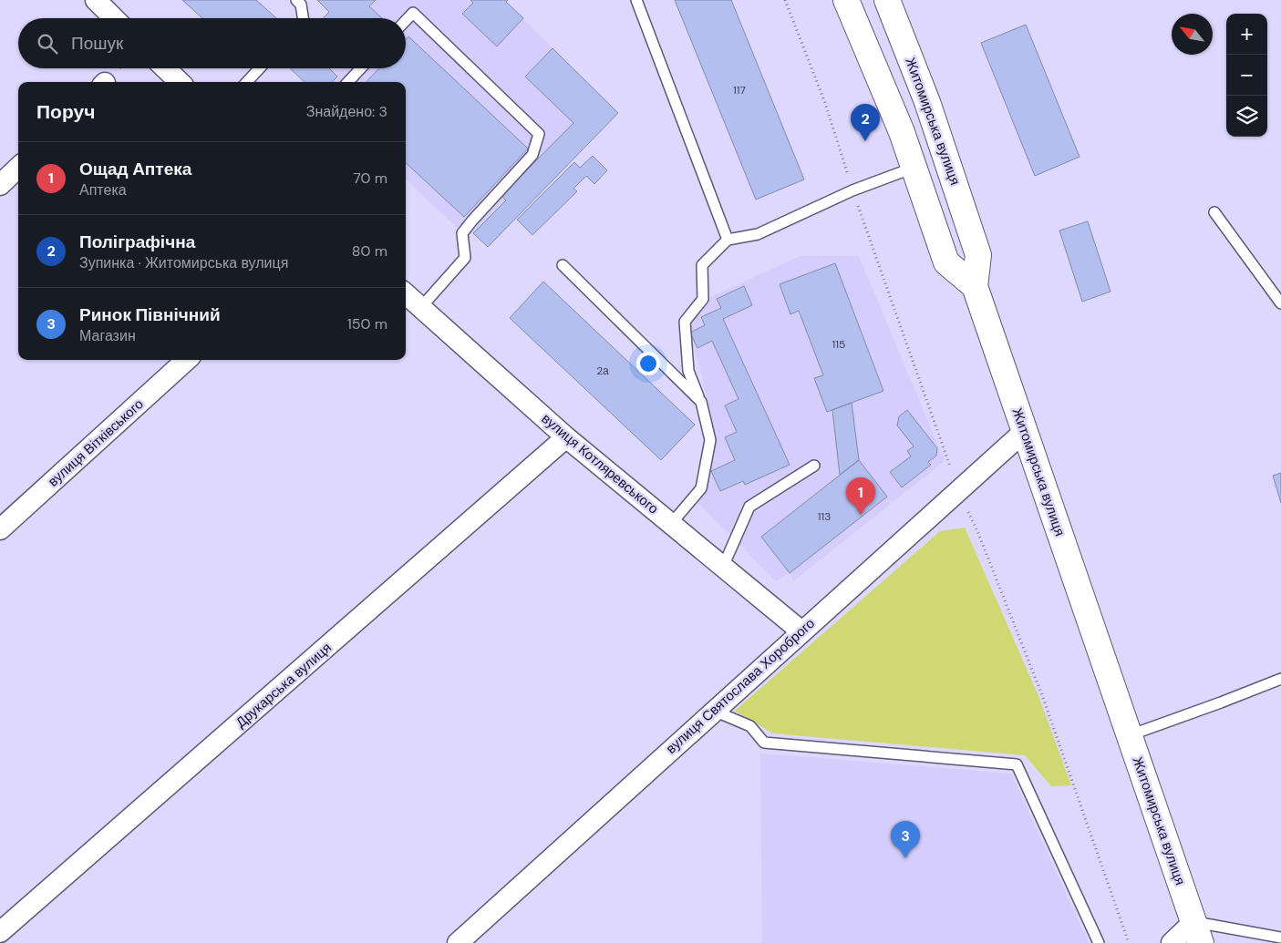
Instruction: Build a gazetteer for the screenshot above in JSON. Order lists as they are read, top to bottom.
{
  "streets": {
    "main road": ["Житомирська вулиця"],
    "street": [
      "вулиця Вітківського",
      "вулиця Котляревського",
      "Друкарська вулиця",
      "вулиця Святослава Хороброго"
    ]
  },
  "crossings": [
    ["Житомирська вулиця", "вулиця Святослава Хороброго"],
    ["вулиця Котляревського", "Друкарська вулиця"],
    ["вулиця Котляревського", "вулиця Святослава Хороброго"]
  ],
  "house_numbers": [
    "117",
    "115",
    "2а",
    "113"
  ],
  "north": "top left",
  "page": {
    "map_buttons": ["+", "−"],
    "search": "Пошук",
    "heading": ["Поруч", "Знайдено: 3"],
    "pins": ["2", "1", "3"],
    "list": [
      {
        "mark": "1",
        "name": "Ощад Аптека",
        "note": "Аптека",
        "value": "70 m"
      },
      {
        "mark": "2",
        "name": "Поліграфічна",
        "note": "Зупинка · Житомирська вулиця",
        "value": "80 m"
      },
      {
        "mark": "3",
        "name": "Ринок Північний",
        "note": "Магазин",
        "value": "150 m"
      }
    ]
  }
}
